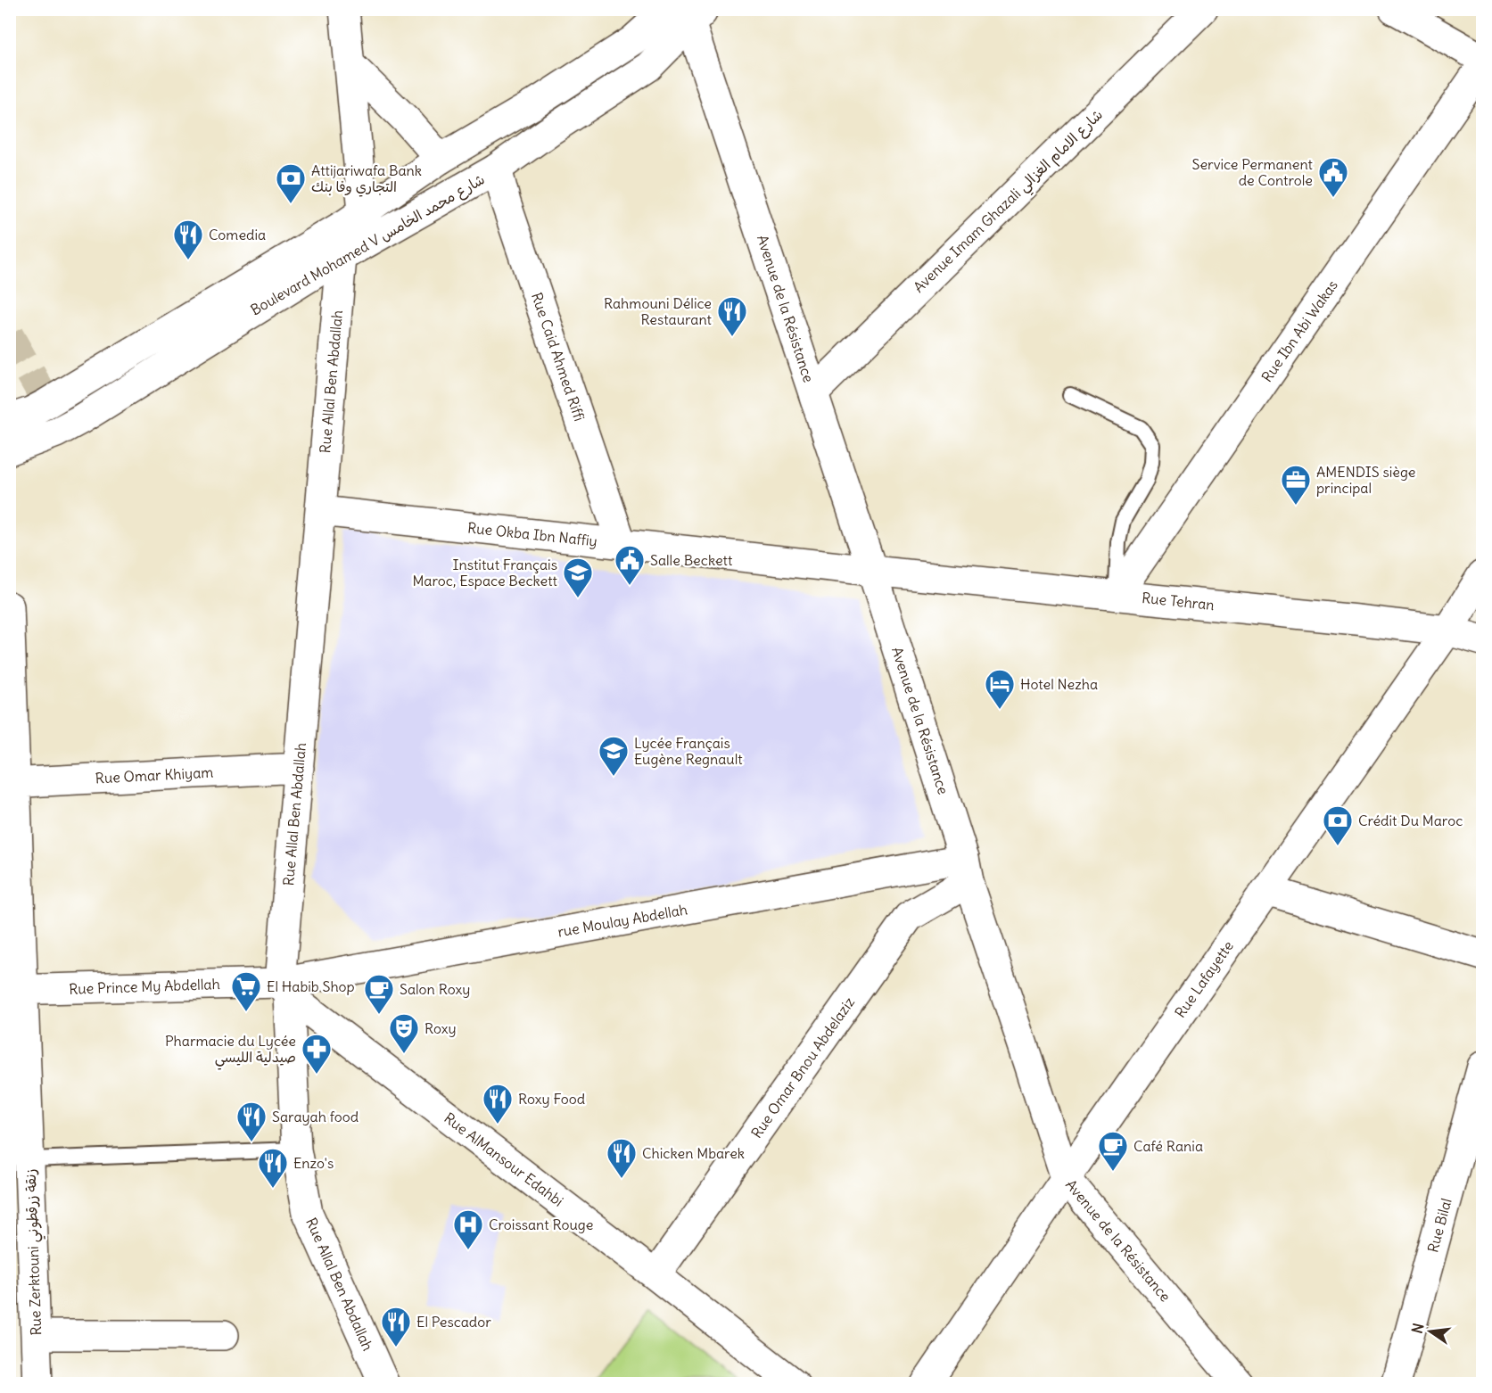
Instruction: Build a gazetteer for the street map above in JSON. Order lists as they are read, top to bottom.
{
  "streets": {
    "street": [
      "Avenue Imam Ghazali شارع الامام الغزالي",
      "Boulevard Mohamed V شارع محمد الخامس",
      "Avenue de la Résistance",
      "Rue Ibn Abi Wakas",
      "Rue Caid Ahmed Riffi",
      "Rue Allal Ben Abdallah",
      "Rue Okba Ibn Naffiy",
      "Rue Tehran",
      "Rue Omar Khiyam",
      "rue Moulay Abdellah",
      "Rue Lafayette",
      "Rue Prince My Abdellah",
      "Rue Omar Bnou Abdelaziz",
      "Rue AlMansour Edahbi",
      "Rue Bilal",
      "Rue Zerktouni زنقة زرقطوني"
    ]
  },
  "crossings": [
    ["Avenue Imam Ghazali شارع الامام الغزالي", "Avenue de la Résistance"],
    ["Boulevard Mohamed V شارع محمد الخامس", "Avenue de la Résistance"],
    ["Boulevard Mohamed V شارع محمد الخامس", "Rue Caid Ahmed Riffi"],
    ["Boulevard Mohamed V شارع محمد الخامس", "Rue Allal Ben Abdallah"],
    ["Avenue de la Résistance", "Rue Okba Ibn Naffiy"],
    ["Avenue de la Résistance", "Rue Tehran"],
    ["Avenue de la Résistance", "rue Moulay Abdellah"],
    ["Avenue de la Résistance", "Rue Lafayette"],
    ["Avenue de la Résistance", "Rue Omar Bnou Abdelaziz"],
    ["Rue Ibn Abi Wakas", "Rue Tehran"],
    ["Rue Caid Ahmed Riffi", "Rue Okba Ibn Naffiy"],
    ["Rue Allal Ben Abdallah", "Rue Okba Ibn Naffiy"],
    ["Rue Allal Ben Abdallah", "Rue Omar Khiyam"],
    ["Rue Allal Ben Abdallah", "rue Moulay Abdellah"],
    ["Rue Allal Ben Abdallah", "Rue Prince My Abdellah"],
    ["Rue Allal Ben Abdallah", "Rue AlMansour Edahbi"],
    ["Rue Okba Ibn Naffiy", "Rue Tehran"],
    ["Rue Tehran", "Rue Lafayette"],
    ["Rue Omar Khiyam", "Rue Zerktouni زنقة زرقطوني"],
    ["rue Moulay Abdellah", "Rue Prince My Abdellah"],
    ["rue Moulay Abdellah", "Rue Omar Bnou Abdelaziz"],
    ["rue Moulay Abdellah", "Rue AlMansour Edahbi"],
    ["Rue Prince My Abdellah", "Rue AlMansour Edahbi"],
    ["Rue Prince My Abdellah", "Rue Zerktouni زنقة زرقطوني"],
    ["Rue Omar Bnou Abdelaziz", "Rue AlMansour Edahbi"]
  ],
  "places": {
    "public building": ["Service Permanent de Controle", "Salle Beckett"],
    "bank": ["Attijariwafa Bank التجاري وفا بنك", "Crédit Du Maroc"],
    "restaurant": [
      "Comedia",
      "Rahmouni Délice Restaurant",
      "Roxy Food",
      "Sarayah food",
      "Chicken Mbarek",
      "Enzo's",
      "El Pescador"
    ],
    "office": ["AMENDIS siège principal"],
    "school or university": ["Institut Français Maroc, Espace Beckett", "Lycée Français Eugène Regnault"],
    "hotel": ["Hotel Nezha"],
    "supermarket": ["El Habib Shop"],
    "cafe": ["Salon Roxy", "Café Rania"],
    "theatre": ["Roxy"],
    "pharmacy": ["Pharmacie du Lycée صيدلية الليسي"],
    "hospital": ["Croissant Rouge"]
  },
  "north": "left"
}
